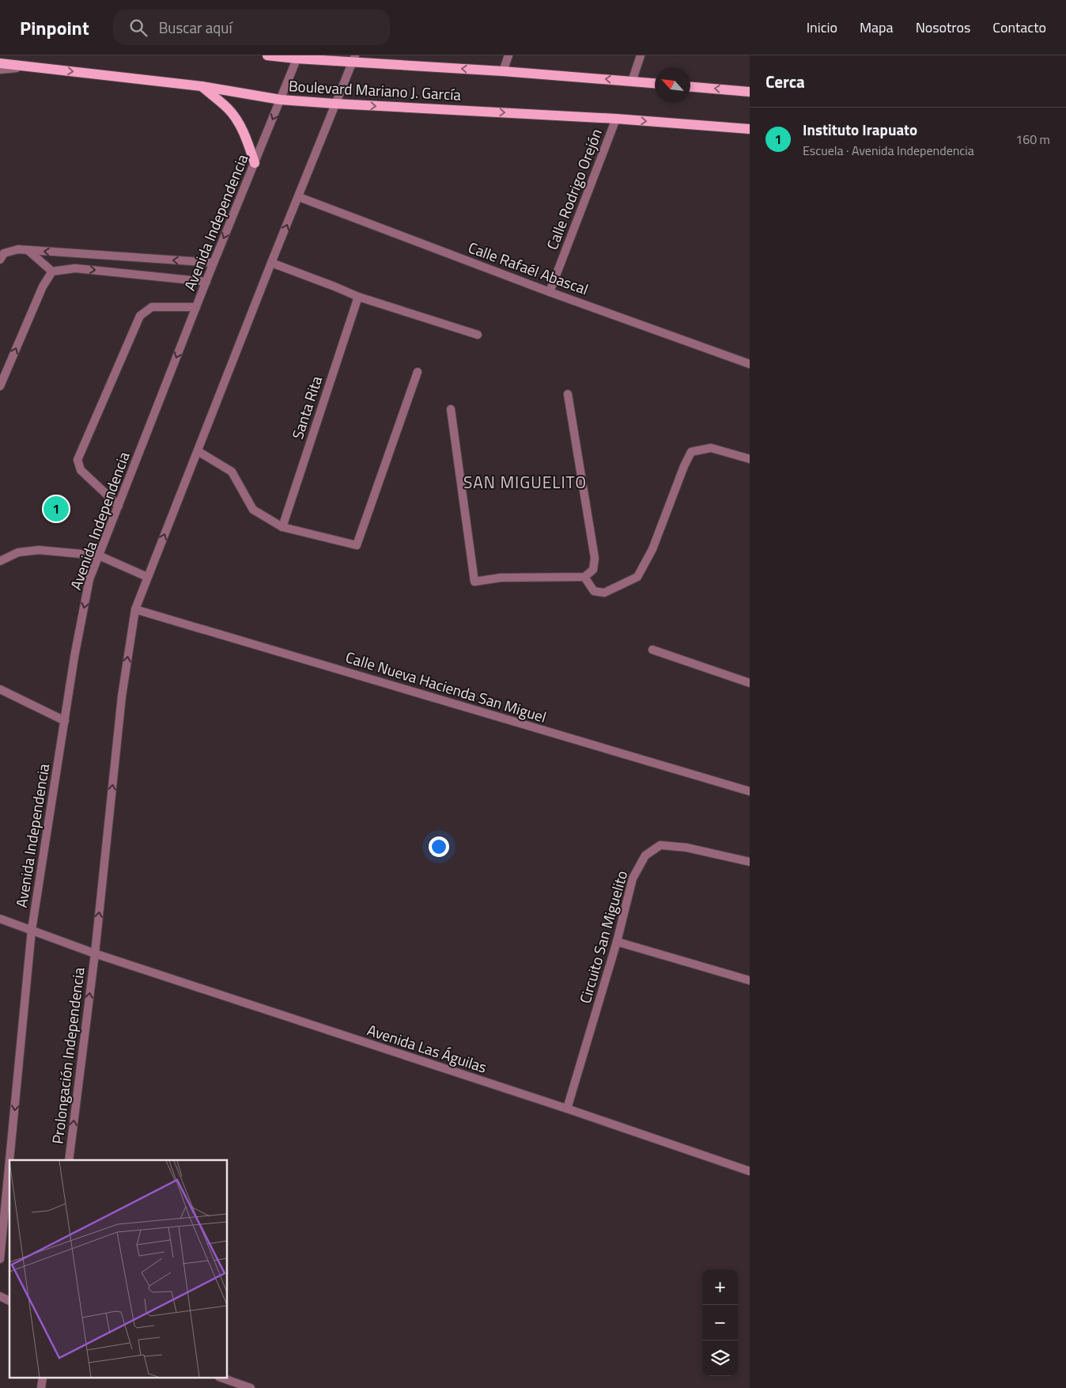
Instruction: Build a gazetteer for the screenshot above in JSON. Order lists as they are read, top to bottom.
{
  "streets": {
    "main road": ["Boulevard Mariano J. García"],
    "street": [
      "Calle Rodrigo Orejón",
      "Avenida Independencia",
      "Calle Rafaél Abascal",
      "Santa Rita",
      "Calle Nueva Hacienda San Miguel",
      "Circuito San Miguelito",
      "Avenida Las Águilas",
      "Prolongación Independencia"
    ]
  },
  "crossings": [
    ["Boulevard Mariano J. García", "Calle Rodrigo Orejón"],
    ["Boulevard Mariano J. García", "Avenida Independencia"],
    ["Calle Rodrigo Orejón", "Calle Rafaél Abascal"],
    ["Avenida Independencia", "Avenida Las Águilas"],
    ["Circuito San Miguelito", "Avenida Las Águilas"],
    ["Avenida Las Águilas", "Prolongación Independencia"]
  ],
  "one_way": ["Prolongación Independencia"],
  "districts": ["SAN MIGUELITO"],
  "north": "top left",
  "page": {
    "header": "Pinpoint",
    "search": "Buscar aquí",
    "nav": [
      "Inicio",
      "Mapa",
      "Nosotros",
      "Contacto"
    ],
    "heading": "Cerca",
    "list": [
      {
        "mark": "1",
        "name": "Instituto Irapuato",
        "note": "Escuela · Avenida Independencia",
        "value": "160 m"
      }
    ],
    "pins": "1",
    "map_buttons": ["+", "−"]
  }
}
